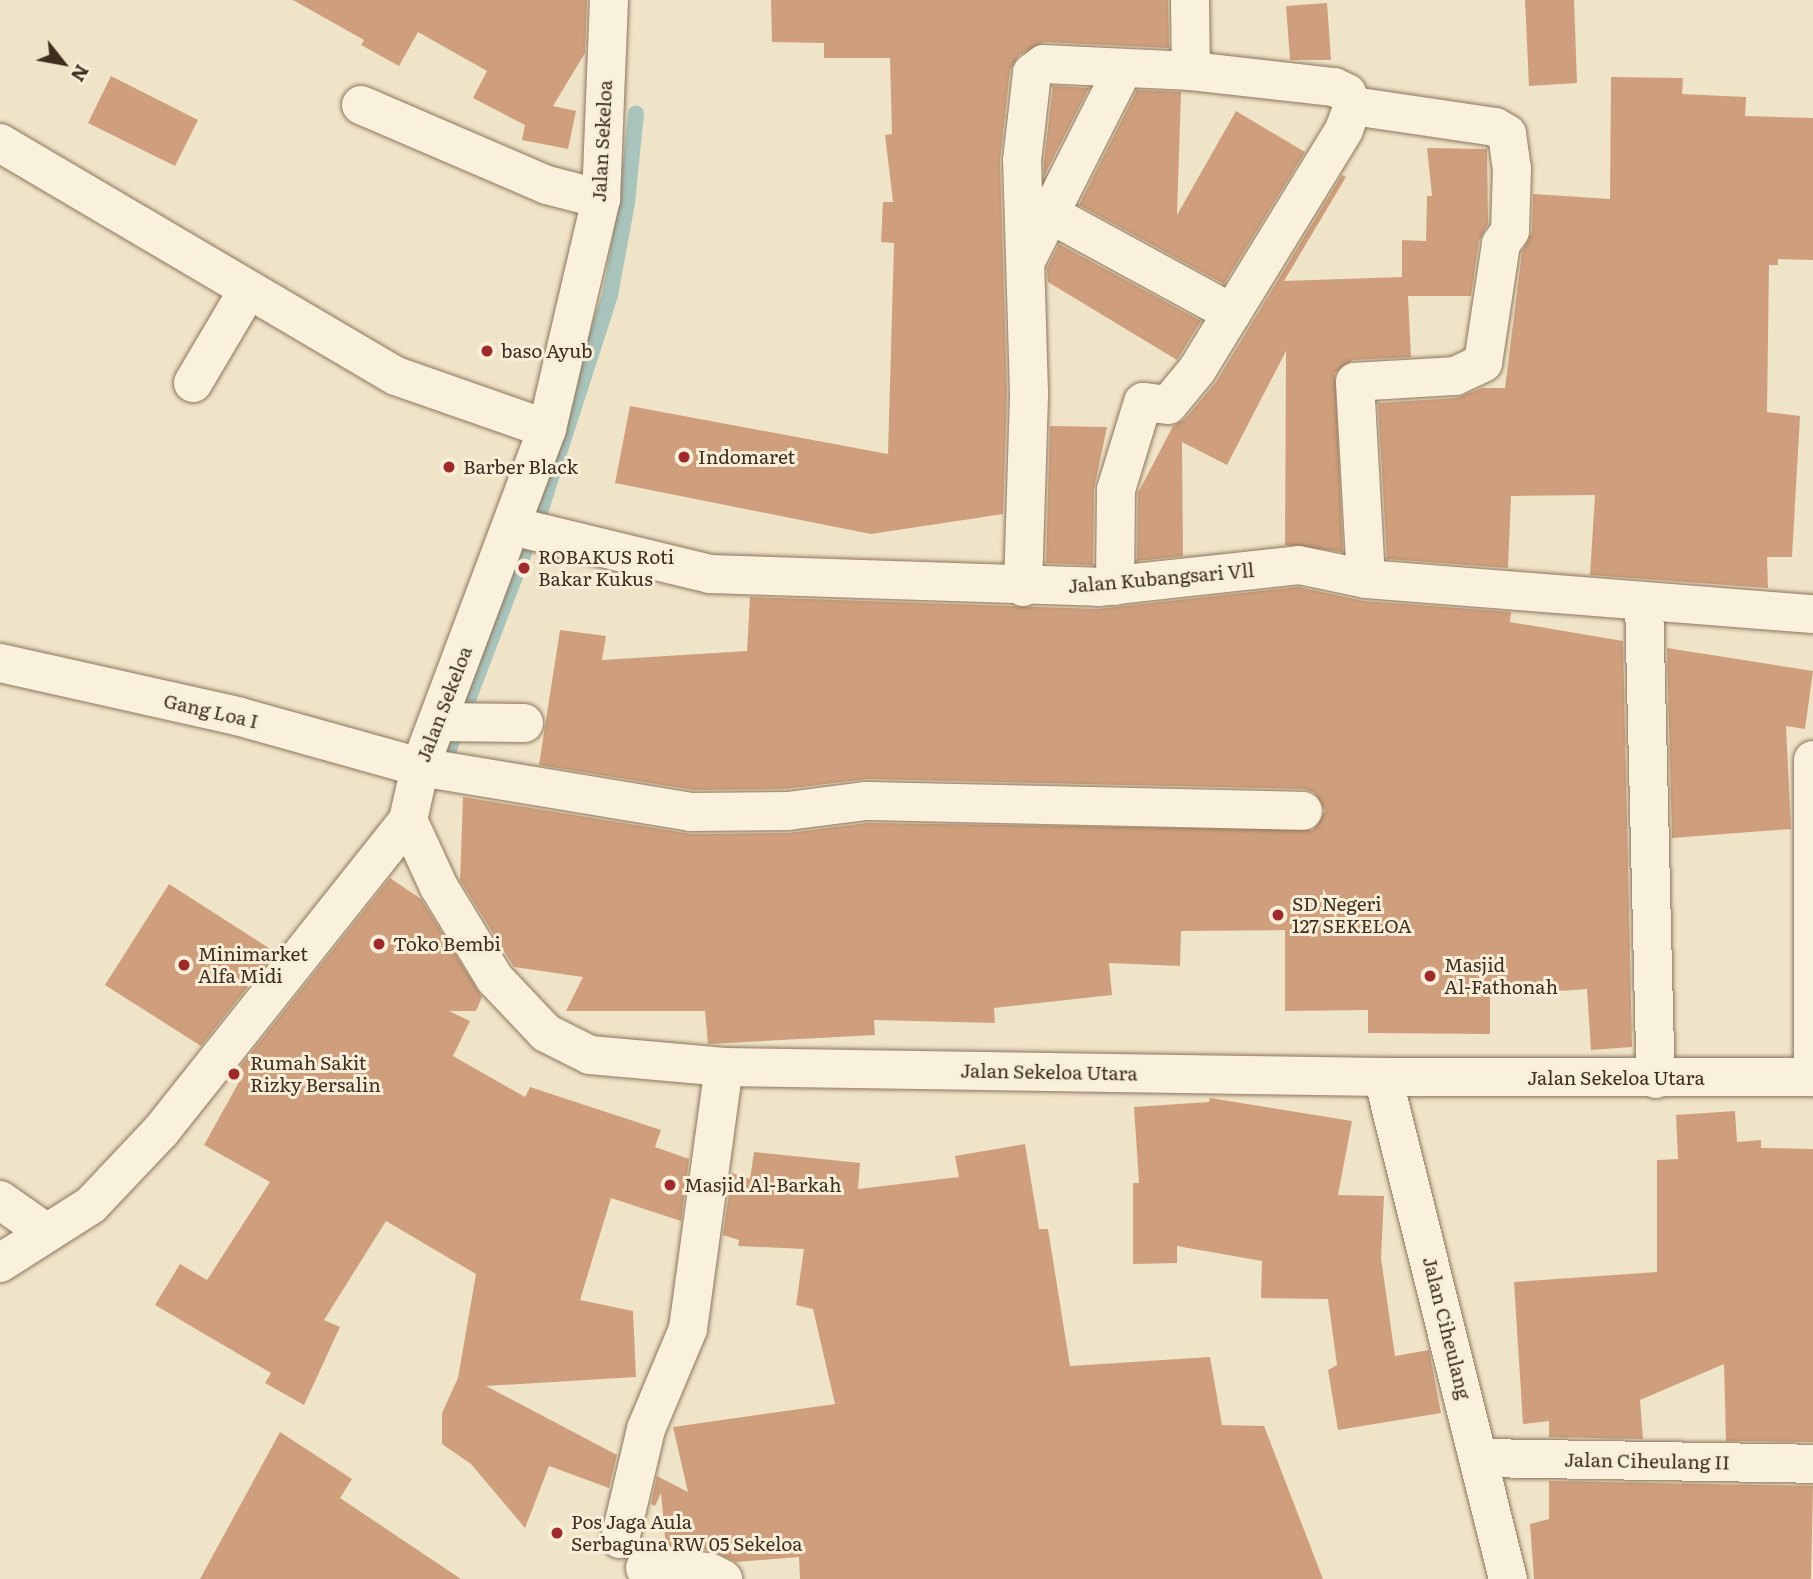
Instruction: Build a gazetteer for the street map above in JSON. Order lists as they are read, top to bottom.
{
  "streets": {
    "street": [
      "Jalan Sekeloa",
      "Jalan Kubangsari Vll",
      "Gang Loa I",
      "Jalan Sekeloa Utara",
      "Jalan Ciheulang",
      "Jalan Ciheulang II"
    ]
  },
  "crossings": [
    ["Jalan Sekeloa", "Jalan Kubangsari Vll"],
    ["Jalan Sekeloa", "Gang Loa I"],
    ["Jalan Sekeloa", "Jalan Sekeloa Utara"],
    ["Jalan Sekeloa Utara", "Jalan Ciheulang"],
    ["Jalan Ciheulang", "Jalan Ciheulang II"]
  ],
  "places": [
    "baso Ayub",
    "Indomaret",
    "Barber Black",
    "ROBAKUS Roti Bakar Kukus",
    "SD Negeri 127 SEKELOA",
    "Toko Bembi",
    "Minimarket Alfa Midi",
    "Masjid Al-Fathonah",
    "Rumah Sakit Rizky Bersalin",
    "Masjid Al-Barkah",
    "Pos Jaga Aula Serbaguna RW 05 Sekeloa"
  ],
  "north": "bottom right"
}
